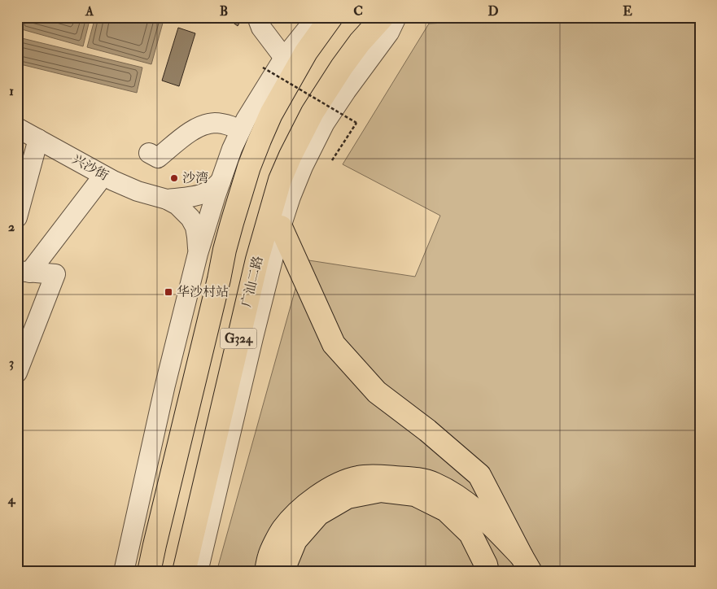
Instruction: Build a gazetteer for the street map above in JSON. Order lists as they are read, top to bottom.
{
  "streets": {
    "main road": ["广汕二路", "G324"],
    "street": ["兴沙街"]
  },
  "places": {
    "other": ["沙湾"],
    "transit": ["华沙村站"]
  },
  "grid": {
    "columns": [
      "A",
      "B",
      "C",
      "D",
      "E"
    ],
    "rows": [
      "1",
      "2",
      "3",
      "4"
    ]
  }
}
